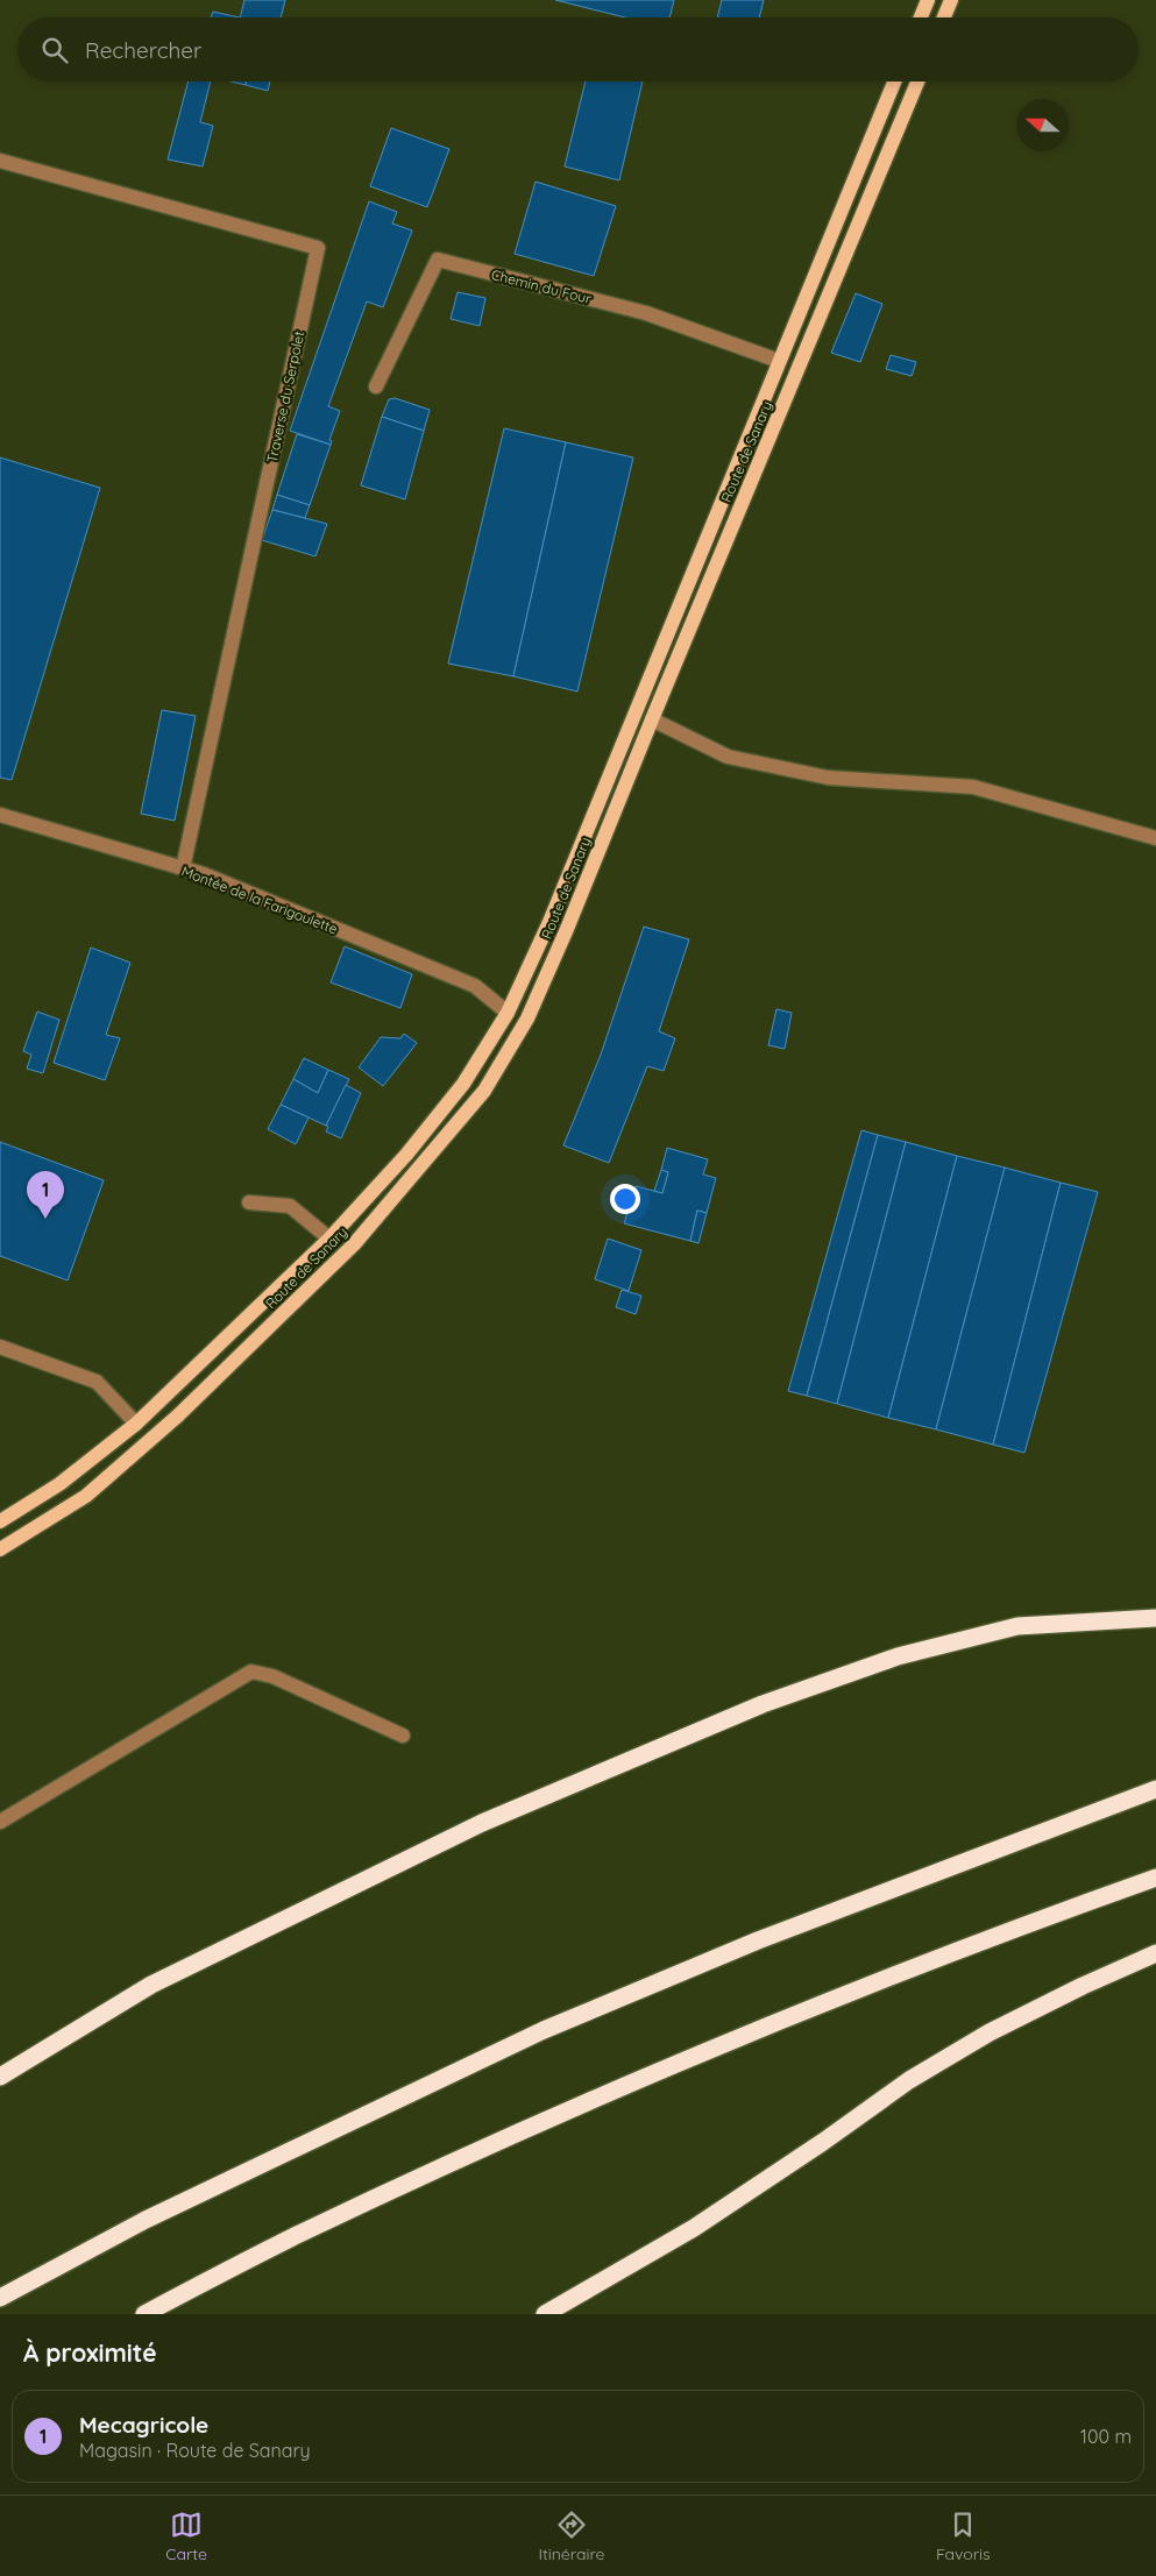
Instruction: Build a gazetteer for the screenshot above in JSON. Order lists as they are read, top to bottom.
{
  "streets": {
    "main road": ["Route de Sanary"],
    "lane": ["Chemin du Four", "Traverse du Serpolet", "Montée de la Farigoulette"]
  },
  "crossings": [
    ["Chemin du Four", "Route de Sanary"],
    ["Traverse du Serpolet", "Montée de la Farigoulette"],
    ["Route de Sanary", "Montée de la Farigoulette"]
  ],
  "north": "left",
  "page": {
    "search": "Rechercher",
    "pins": "1",
    "heading": "À proximité",
    "list": [
      {
        "mark": "1",
        "name": "Mecagricole",
        "note": "Magasin · Route de Sanary",
        "value": "100 m"
      }
    ],
    "nav": ["Carte", "Itinéraire", "Favoris"]
  }
}
